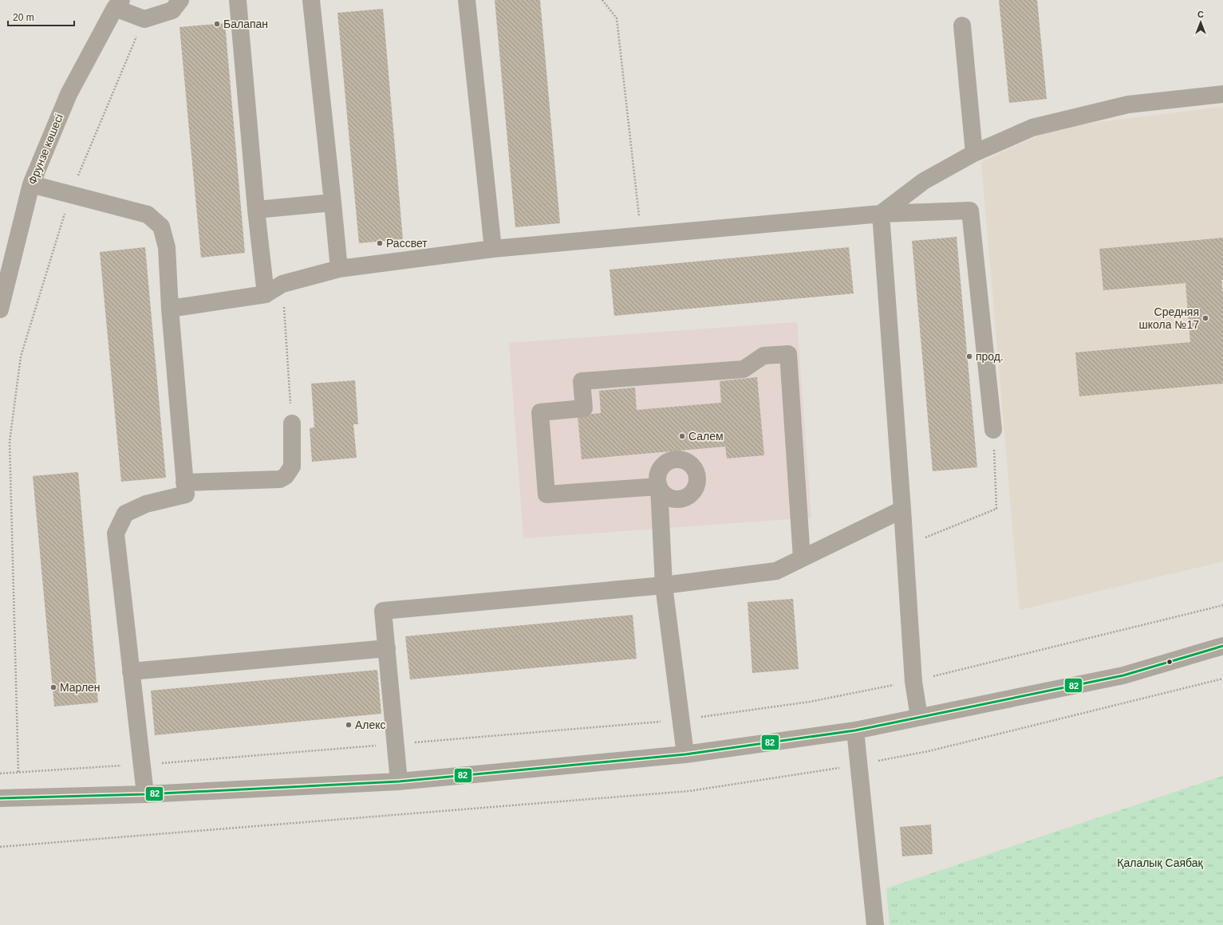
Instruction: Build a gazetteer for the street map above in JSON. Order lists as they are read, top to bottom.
{
  "streets": {
    "street": ["Фрунзе көшесі"]
  },
  "parks": ["Қалалық Саябақ"],
  "places": [
    "Балапан",
    "Рассвет",
    "Средняя школа №17",
    "прод.",
    "Салем",
    "Марлен",
    "Алекс"
  ],
  "lines": ["transit line 82"],
  "scale_bar": "20 m",
  "north": "top"
}
